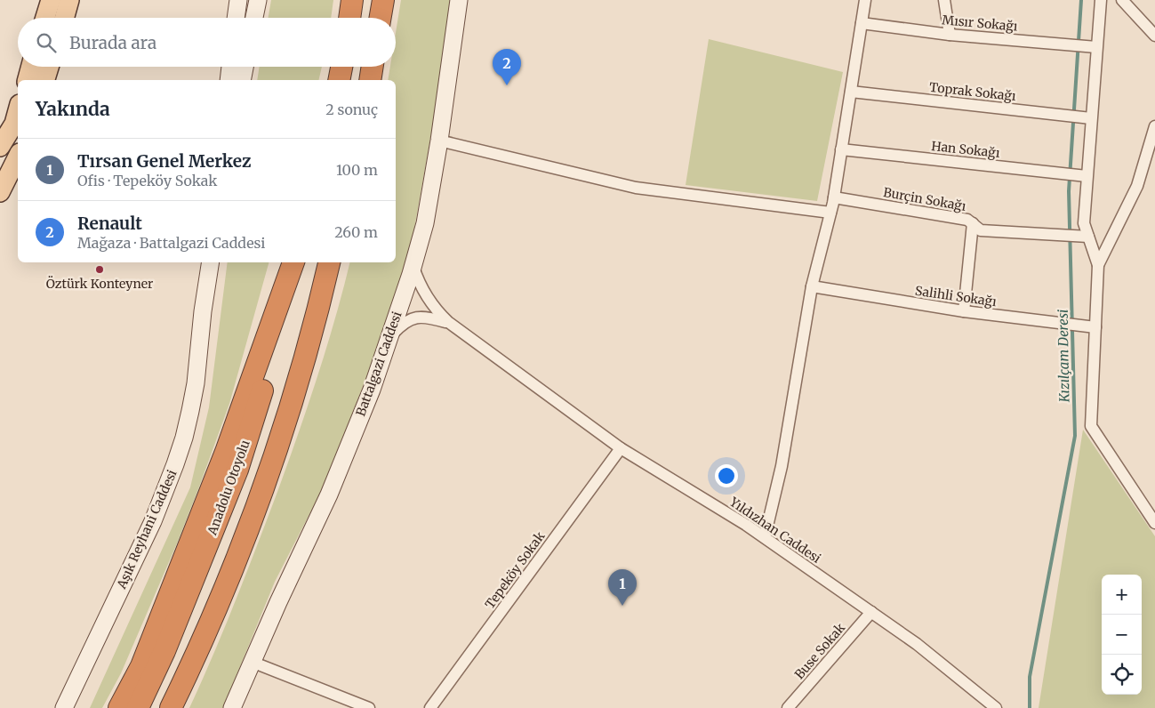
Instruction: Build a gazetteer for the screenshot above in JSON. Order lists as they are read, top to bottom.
{
  "streets": {
    "highway": ["Anadolu Otoyolu"],
    "main road": ["Battalgazi Caddesi", "Aşık Reyhani Caddesi"],
    "street": [
      "Mısır Sokağı",
      "Toprak Sokağı",
      "Han Sokağı",
      "Burçin Sokağı",
      "Salihli Sokağı",
      "Yıldızhan Caddesi",
      "Tepeköy Sokak",
      "Buse Sokak"
    ]
  },
  "crossings": [
    ["Yıldızhan Caddesi", "Tepeköy Sokak"],
    ["Yıldızhan Caddesi", "Buse Sokak"]
  ],
  "water": ["Kızılçam Deresi"],
  "places": ["Öztürk Konteyner"],
  "page": {
    "search": "Burada ara",
    "pins": ["2", "1"],
    "heading": ["Yakında", "2 sonuç"],
    "list": [
      {
        "mark": "1",
        "name": "Tırsan Genel Merkez",
        "note": "Ofis · Tepeköy Sokak",
        "value": "100 m"
      },
      {
        "mark": "2",
        "name": "Renault",
        "note": "Mağaza · Battalgazi Caddesi",
        "value": "260 m"
      }
    ],
    "map_buttons": ["+", "−"]
  }
}
